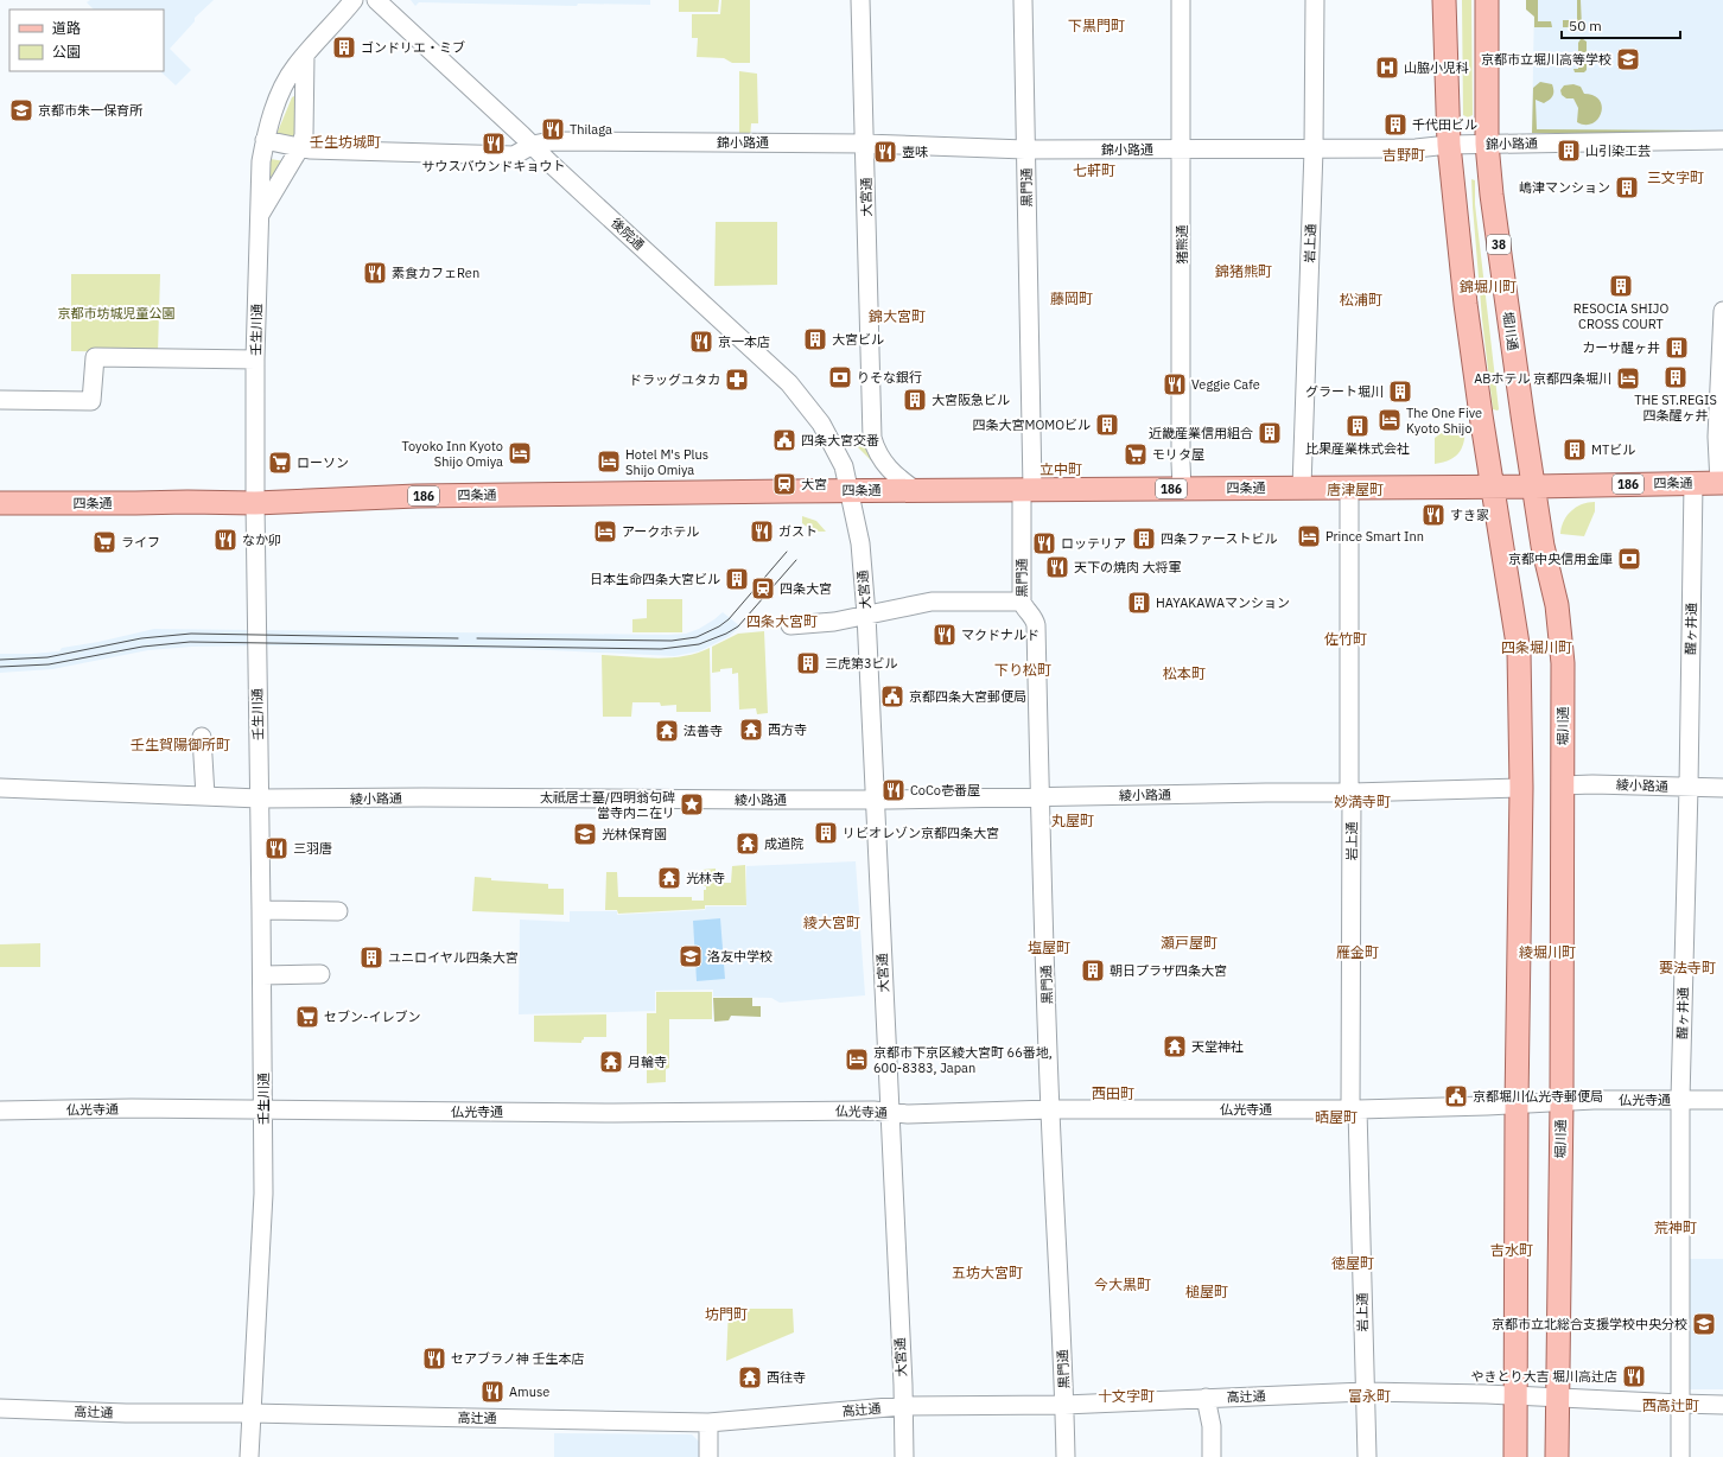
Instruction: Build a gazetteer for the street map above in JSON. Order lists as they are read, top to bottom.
{
  "streets": {
    "main road": [
      "38",
      "堀川通",
      "四条通",
      "186"
    ],
    "street": [
      "錦小路通",
      "黒門通",
      "大宮通",
      "後院通",
      "岩上通",
      "猪熊通",
      "壬生川通",
      "醒ヶ井通",
      "綾小路通",
      "仏光寺通",
      "高辻通"
    ]
  },
  "crossings": [
    ["錦小路通", "黒門通"],
    ["錦小路通", "大宮通"],
    ["錦小路通", "後院通"],
    ["錦小路通", "岩上通"],
    ["錦小路通", "猪熊通"],
    ["錦小路通", "壬生川通"],
    ["錦小路通", "堀川通"],
    ["黒門通", "四条通"],
    ["黒門通", "綾小路通"],
    ["黒門通", "仏光寺通"],
    ["黒門通", "高辻通"],
    ["大宮通", "後院通"],
    ["大宮通", "四条通"],
    ["大宮通", "綾小路通"],
    ["大宮通", "仏光寺通"],
    ["大宮通", "高辻通"],
    ["後院通", "四条通"],
    ["岩上通", "四条通"],
    ["岩上通", "綾小路通"],
    ["岩上通", "仏光寺通"],
    ["岩上通", "高辻通"],
    ["猪熊通", "四条通"],
    ["壬生川通", "四条通"],
    ["壬生川通", "綾小路通"],
    ["壬生川通", "仏光寺通"],
    ["壬生川通", "高辻通"],
    ["堀川通", "四条通"],
    ["堀川通", "綾小路通"],
    ["堀川通", "仏光寺通"],
    ["堀川通", "高辻通"],
    ["四条通", "醒ヶ井通"],
    ["醒ヶ井通", "綾小路通"],
    ["醒ヶ井通", "仏光寺通"],
    ["醒ヶ井通", "高辻通"]
  ],
  "districts": [
    "下黒門町",
    "壬生坊城町",
    "吉野町",
    "七軒町",
    "三文字町",
    "錦猪熊町",
    "錦堀川町",
    "藤岡町",
    "松浦町",
    "錦大宮町",
    "立中町",
    "唐津屋町",
    "四条大宮町",
    "佐竹町",
    "四条堀川町",
    "下り松町",
    "松本町",
    "壬生賀陽御所町",
    "妙満寺町",
    "丸屋町",
    "綾大宮町",
    "瀬戸屋町",
    "塩屋町",
    "雁金町",
    "綾堀川町",
    "要法寺町",
    "西田町",
    "晒屋町",
    "荒神町",
    "吉水町",
    "徳屋町",
    "五坊大宮町",
    "今大黒町",
    "槌屋町",
    "坊門町",
    "十文字町",
    "富永町",
    "西高辻町"
  ],
  "parks": ["京都市坊城児童公園"],
  "places": {
    "building": [
      "ゴンドリエ・ミブ",
      "千代田ビル",
      "山引染工芸",
      "嶋津マンション",
      "RESOCIA SHIJO CROSS COURT",
      "大宮ビル",
      "カーサ醒ヶ井",
      "THE ST.REGIS 四条醒ヶ井",
      "グラート堀川",
      "大宮阪急ビル",
      "四条大宮MOMOビル",
      "比果産業株式会社",
      "近畿産業信用組合",
      "MTビル",
      "四条ファーストビル",
      "日本生命四条大宮ビル",
      "HAYAKAWAマンション",
      "三虎第3ビル",
      "リビオレゾン京都四条大宮",
      "ユニロイヤル四条大宮",
      "朝日プラザ四条大宮"
    ],
    "school or university": [
      "京都市立堀川高等学校",
      "京都市朱一保育所",
      "光林保育園",
      "洛友中学校",
      "京都市立北総合支援学校中央分校"
    ],
    "hospital": ["山脇小児科"],
    "restaurant": [
      "Thilaga",
      "サウスバウンドキョウト",
      "壺味",
      "素食カフェRen",
      "京一本店",
      "Veggie Cafe",
      "すき家",
      "ガスト",
      "なか卯",
      "ロッテリア",
      "天下の焼肉 大将軍",
      "マクドナルド",
      "CoCo壱番屋",
      "三羽唐",
      "セアブラノ神 壬生本店",
      "やきとり大吉 堀川高辻店",
      "Amuse"
    ],
    "bank": ["りそな銀行", "京都中央信用金庫"],
    "hotel": [
      "ABホテル 京都四条堀川",
      "The One Five Kyoto Shijo",
      "Toyoko Inn Kyoto Shijo Omiya",
      "Hotel M's Plus Shijo Omiya",
      "アークホテル",
      "Prince Smart Inn",
      "京都市下京区綾大宮町 66番地, 600-8383, Japan"
    ],
    "pharmacy": ["ドラッグユタカ"],
    "public building": ["四条大宮交番", "京都四条大宮郵便局", "京都堀川仏光寺郵便局"],
    "supermarket": [
      "モリタ屋",
      "ローソン",
      "ライフ",
      "セブン-イレブン"
    ],
    "station": ["大宮", "四条大宮"],
    "temple": [
      "西方寺",
      "法善寺",
      "成道院",
      "光林寺",
      "天堂神社",
      "月輪寺",
      "西往寺"
    ],
    "place": ["太祇居士墓/四明翁句碑 當寺内ニ在リ"]
  },
  "legend": ["道路", "公園"],
  "scale_bar": "50 m"
}
